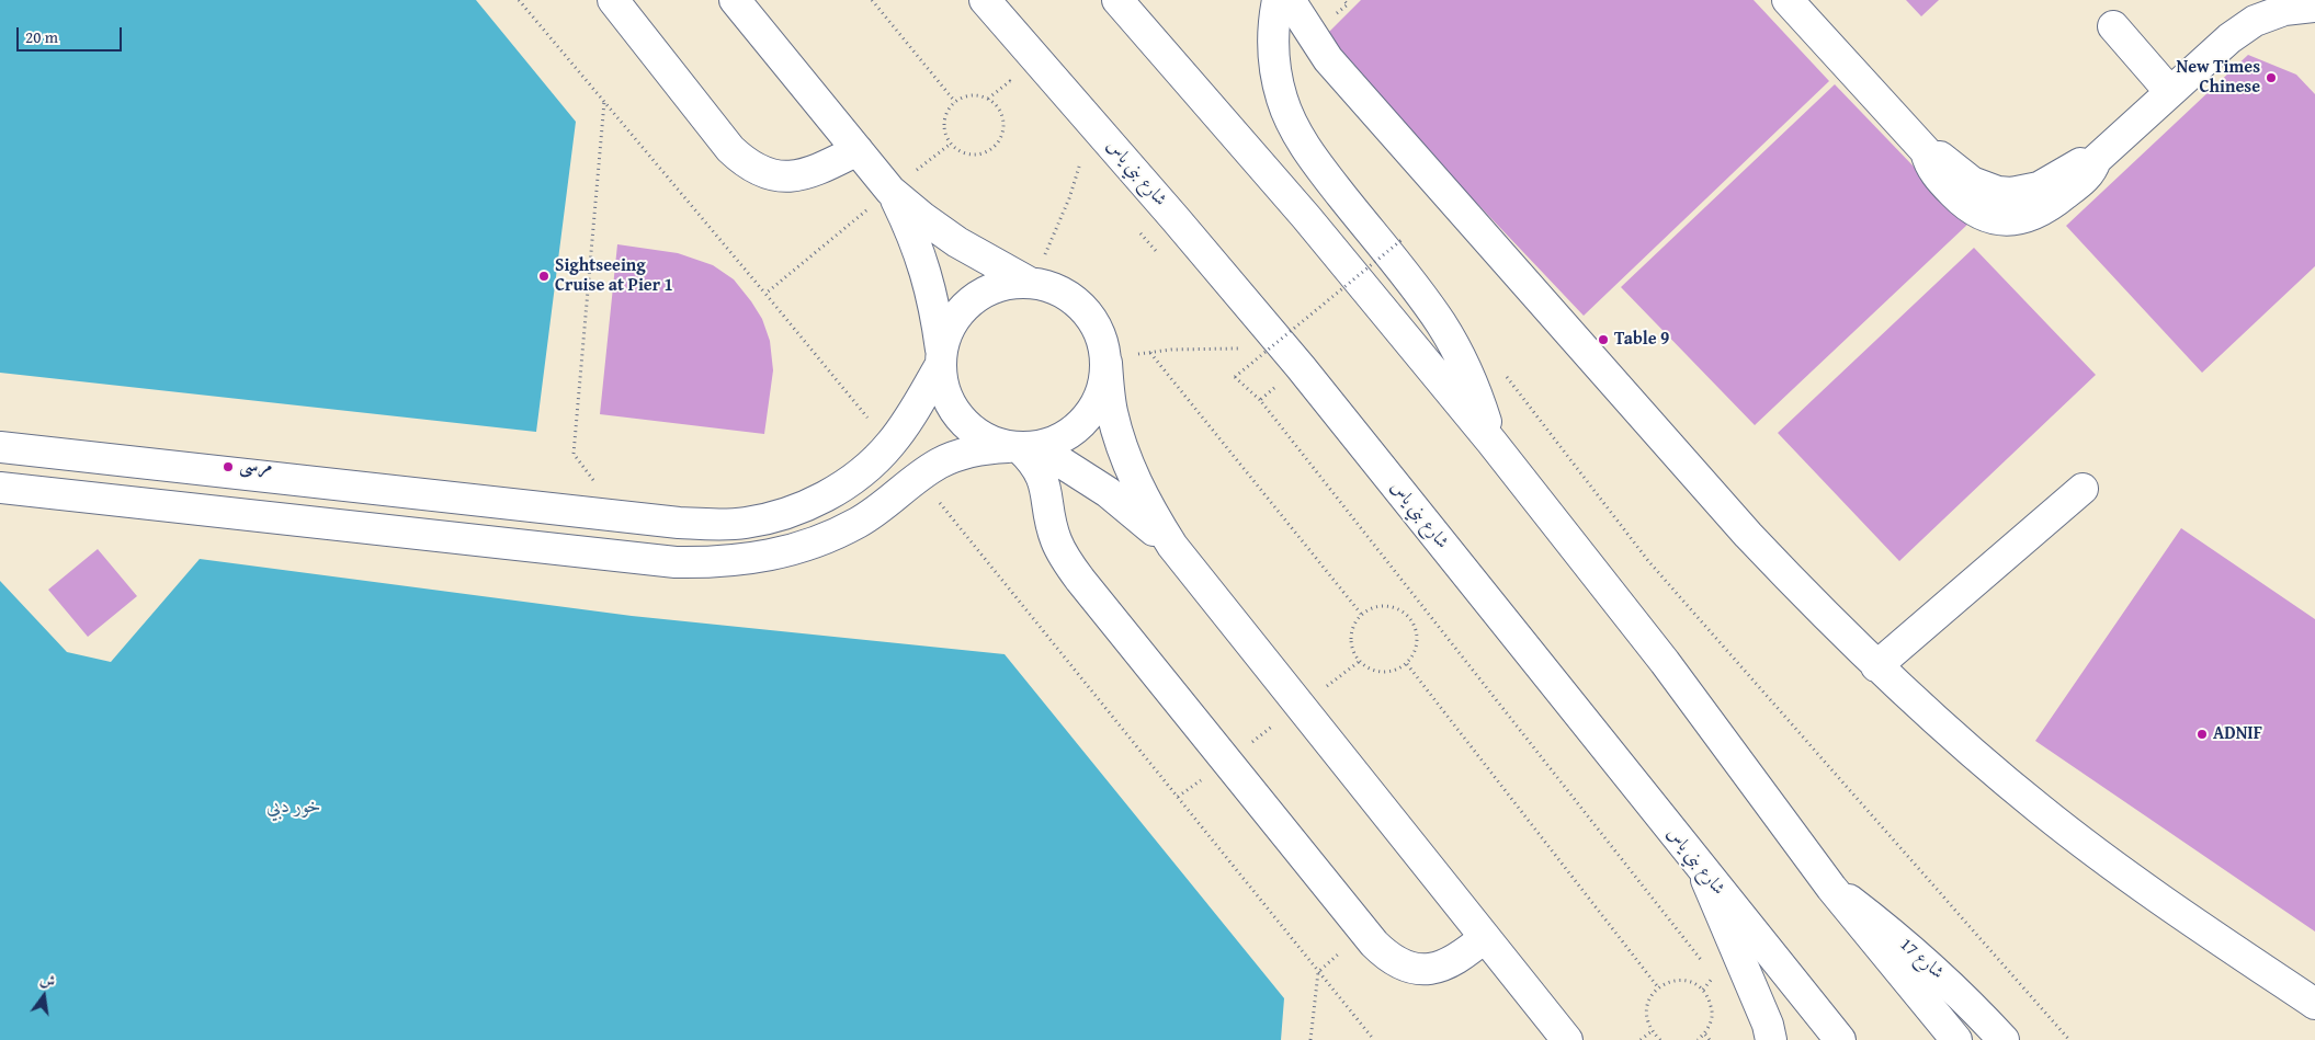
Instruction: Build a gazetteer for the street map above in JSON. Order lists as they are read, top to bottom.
{
  "streets": {
    "main road": ["شارع بني ياس", "شارع 17"]
  },
  "water": ["خور دبي"],
  "places": [
    "New Times Chinese",
    "Sightseeing Cruise at Pier 1",
    "Table 9",
    "مرسی",
    "ADNIF"
  ],
  "scale_bar": "20 m",
  "north": "top"
}
